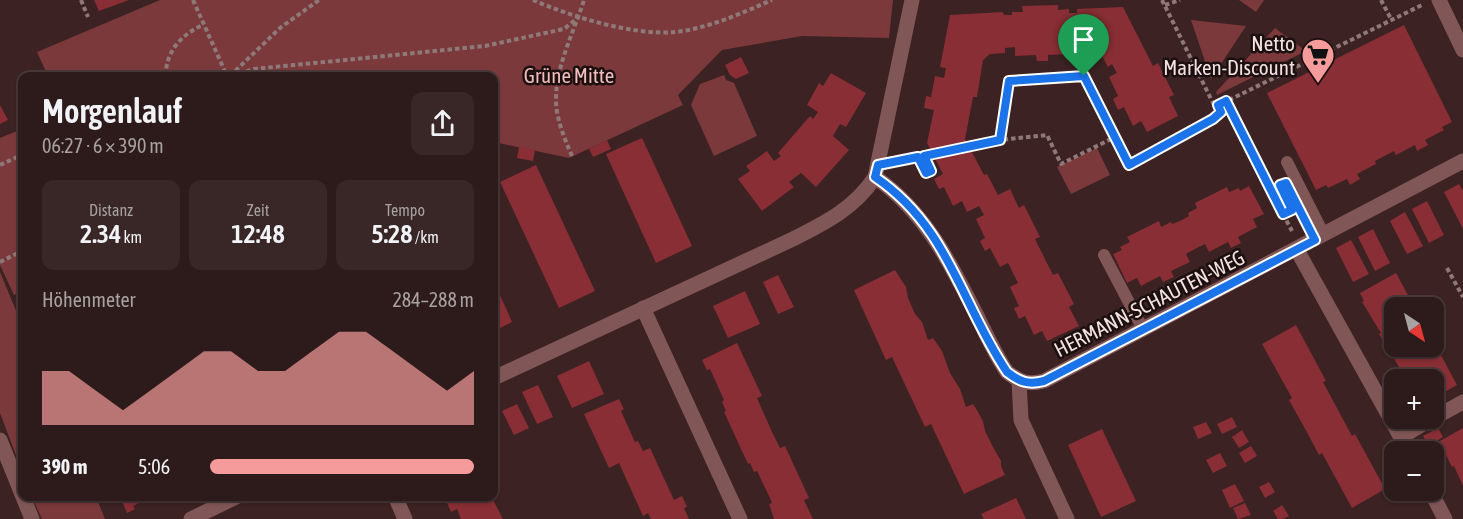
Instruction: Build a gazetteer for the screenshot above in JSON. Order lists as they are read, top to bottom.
{
  "streets": {
    "street": ["HERMANN-SCHAUTEN-WEG"]
  },
  "parks": ["Grüne Mitte"],
  "places": {
    "supermarket": ["Netto Marken-Discount"]
  },
  "north": "bottom right",
  "page": {
    "heading": ["Morgenlauf", "06:27 · 6 × 390 m"],
    "stats": [
      ["Distanz", "2.34 km"],
      ["Zeit", "12:48"],
      ["Tempo", "5:28 /km"]
    ],
    "chart": ["Höhenmeter", "284–288 m"],
    "map_buttons": ["+", "−"],
    "list": [
      {
        "name": "390 m",
        "note": "5:06"
      }
    ]
  }
}
